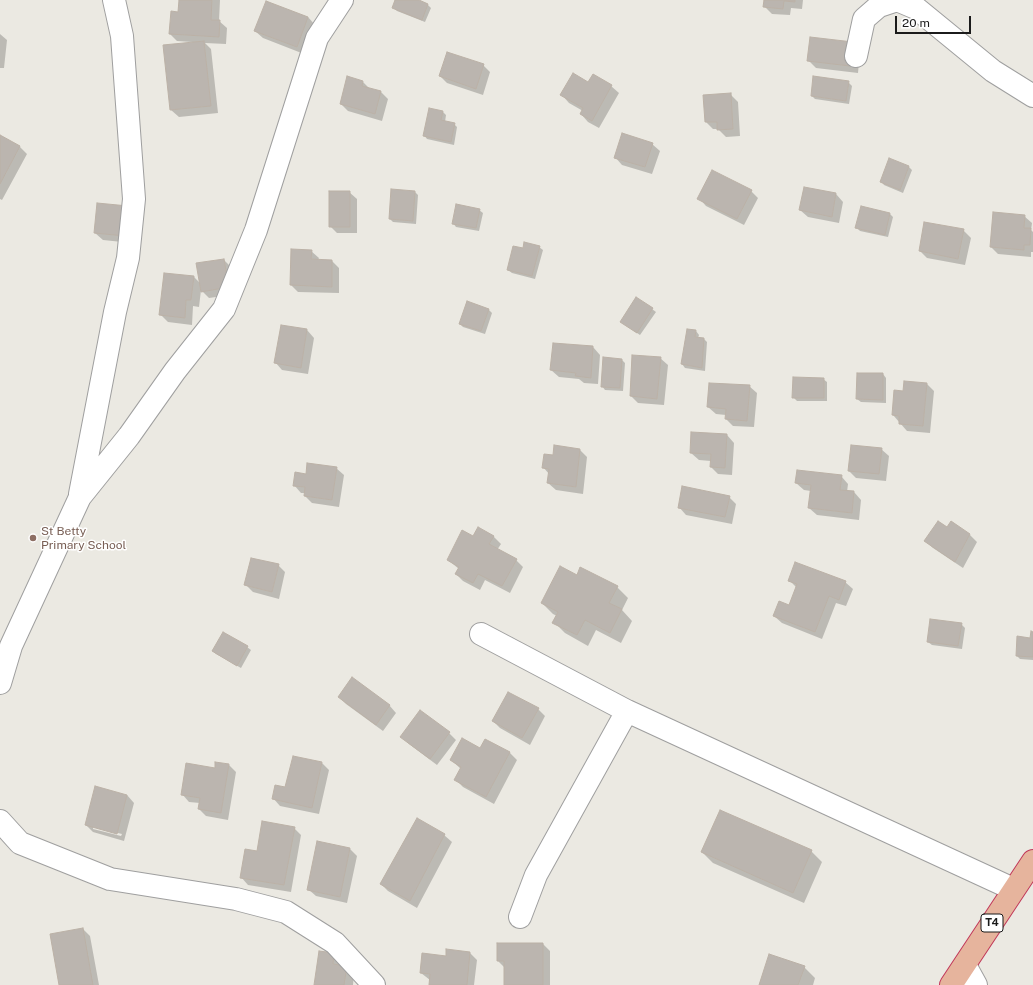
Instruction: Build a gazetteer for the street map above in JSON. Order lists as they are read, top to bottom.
{
  "streets": {
    "highway": ["T4"]
  },
  "places": ["St Betty Primary School"],
  "scale_bar": "20 m"
}
